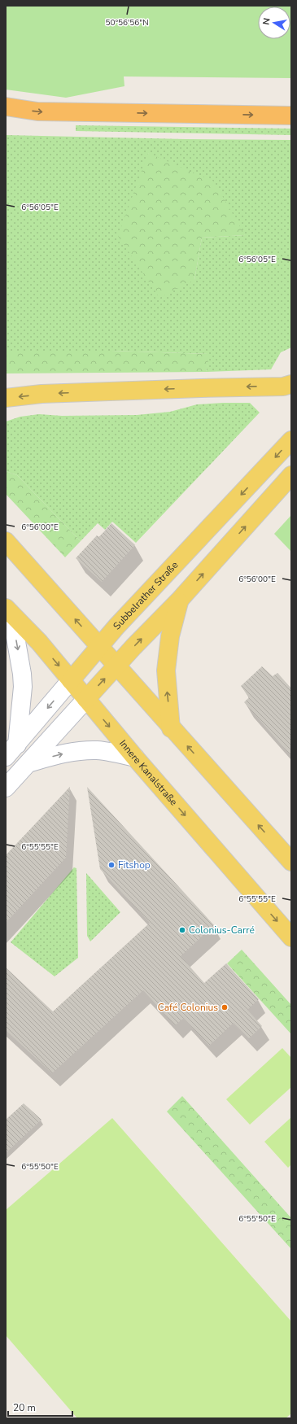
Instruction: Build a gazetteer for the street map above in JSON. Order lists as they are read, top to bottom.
{
  "streets": {
    "main road": ["Subbelrather Straße", "Innere Kanalstraße"]
  },
  "crossings": [
    ["Subbelrather Straße", "Innere Kanalstraße"]
  ],
  "places": ["Fitshop", "Colonius-Carré", "Café Colonius"],
  "scale_bar": "20 m",
  "north": "left",
  "coordinates": [
    "50°56'56\"N",
    "6°56'05\"E",
    "6°56'00\"E",
    "6°55'55\"E",
    "6°55'50\"E"
  ]
}
